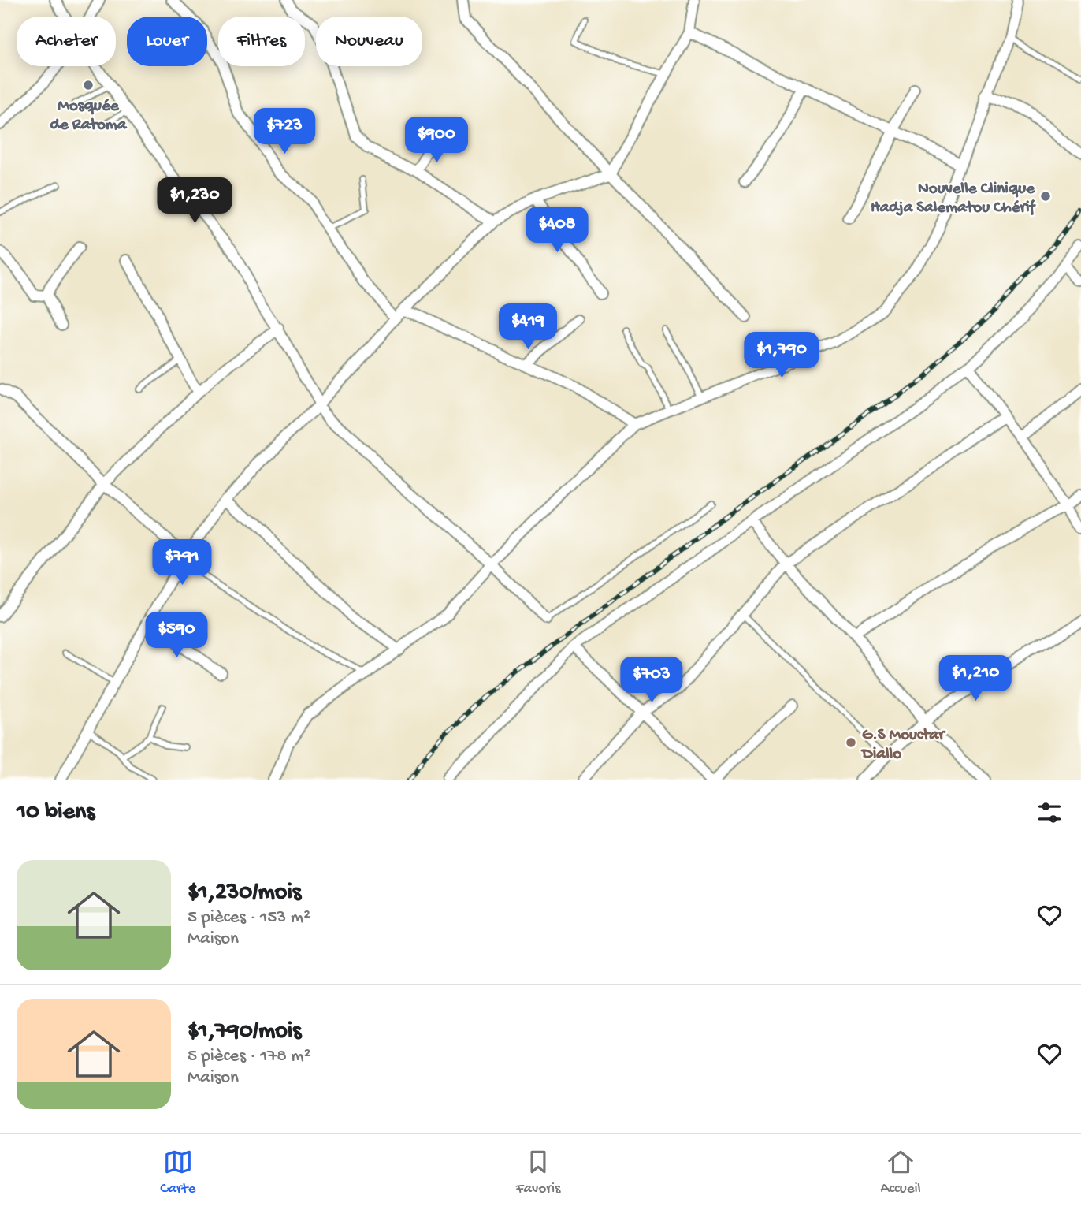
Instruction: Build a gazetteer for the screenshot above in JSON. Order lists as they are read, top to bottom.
{
  "places": ["Mosquée de Ratoma", "Nouvelle Clinique Hadja Salematou Chérif", "G.S Mouctar Diallo"],
  "page": {
    "chip": [
      "Acheter",
      "Louer",
      "Filtres",
      "Nouveau"
    ],
    "price": [
      "$723",
      "$900",
      "$1,230",
      "$408",
      "$419",
      "$1,790",
      "$791",
      "$590",
      "$1,210",
      "$703"
    ],
    "heading": "10 biens",
    "list": [
      {
        "name": "$1,230/mois",
        "note": "5 pièces · 153 m² · Maison"
      },
      {
        "name": "$1,790/mois",
        "note": "5 pièces · 178 m² · Maison"
      }
    ],
    "tabs": ["Carte", "Favoris", "Accueil"]
  }
}
